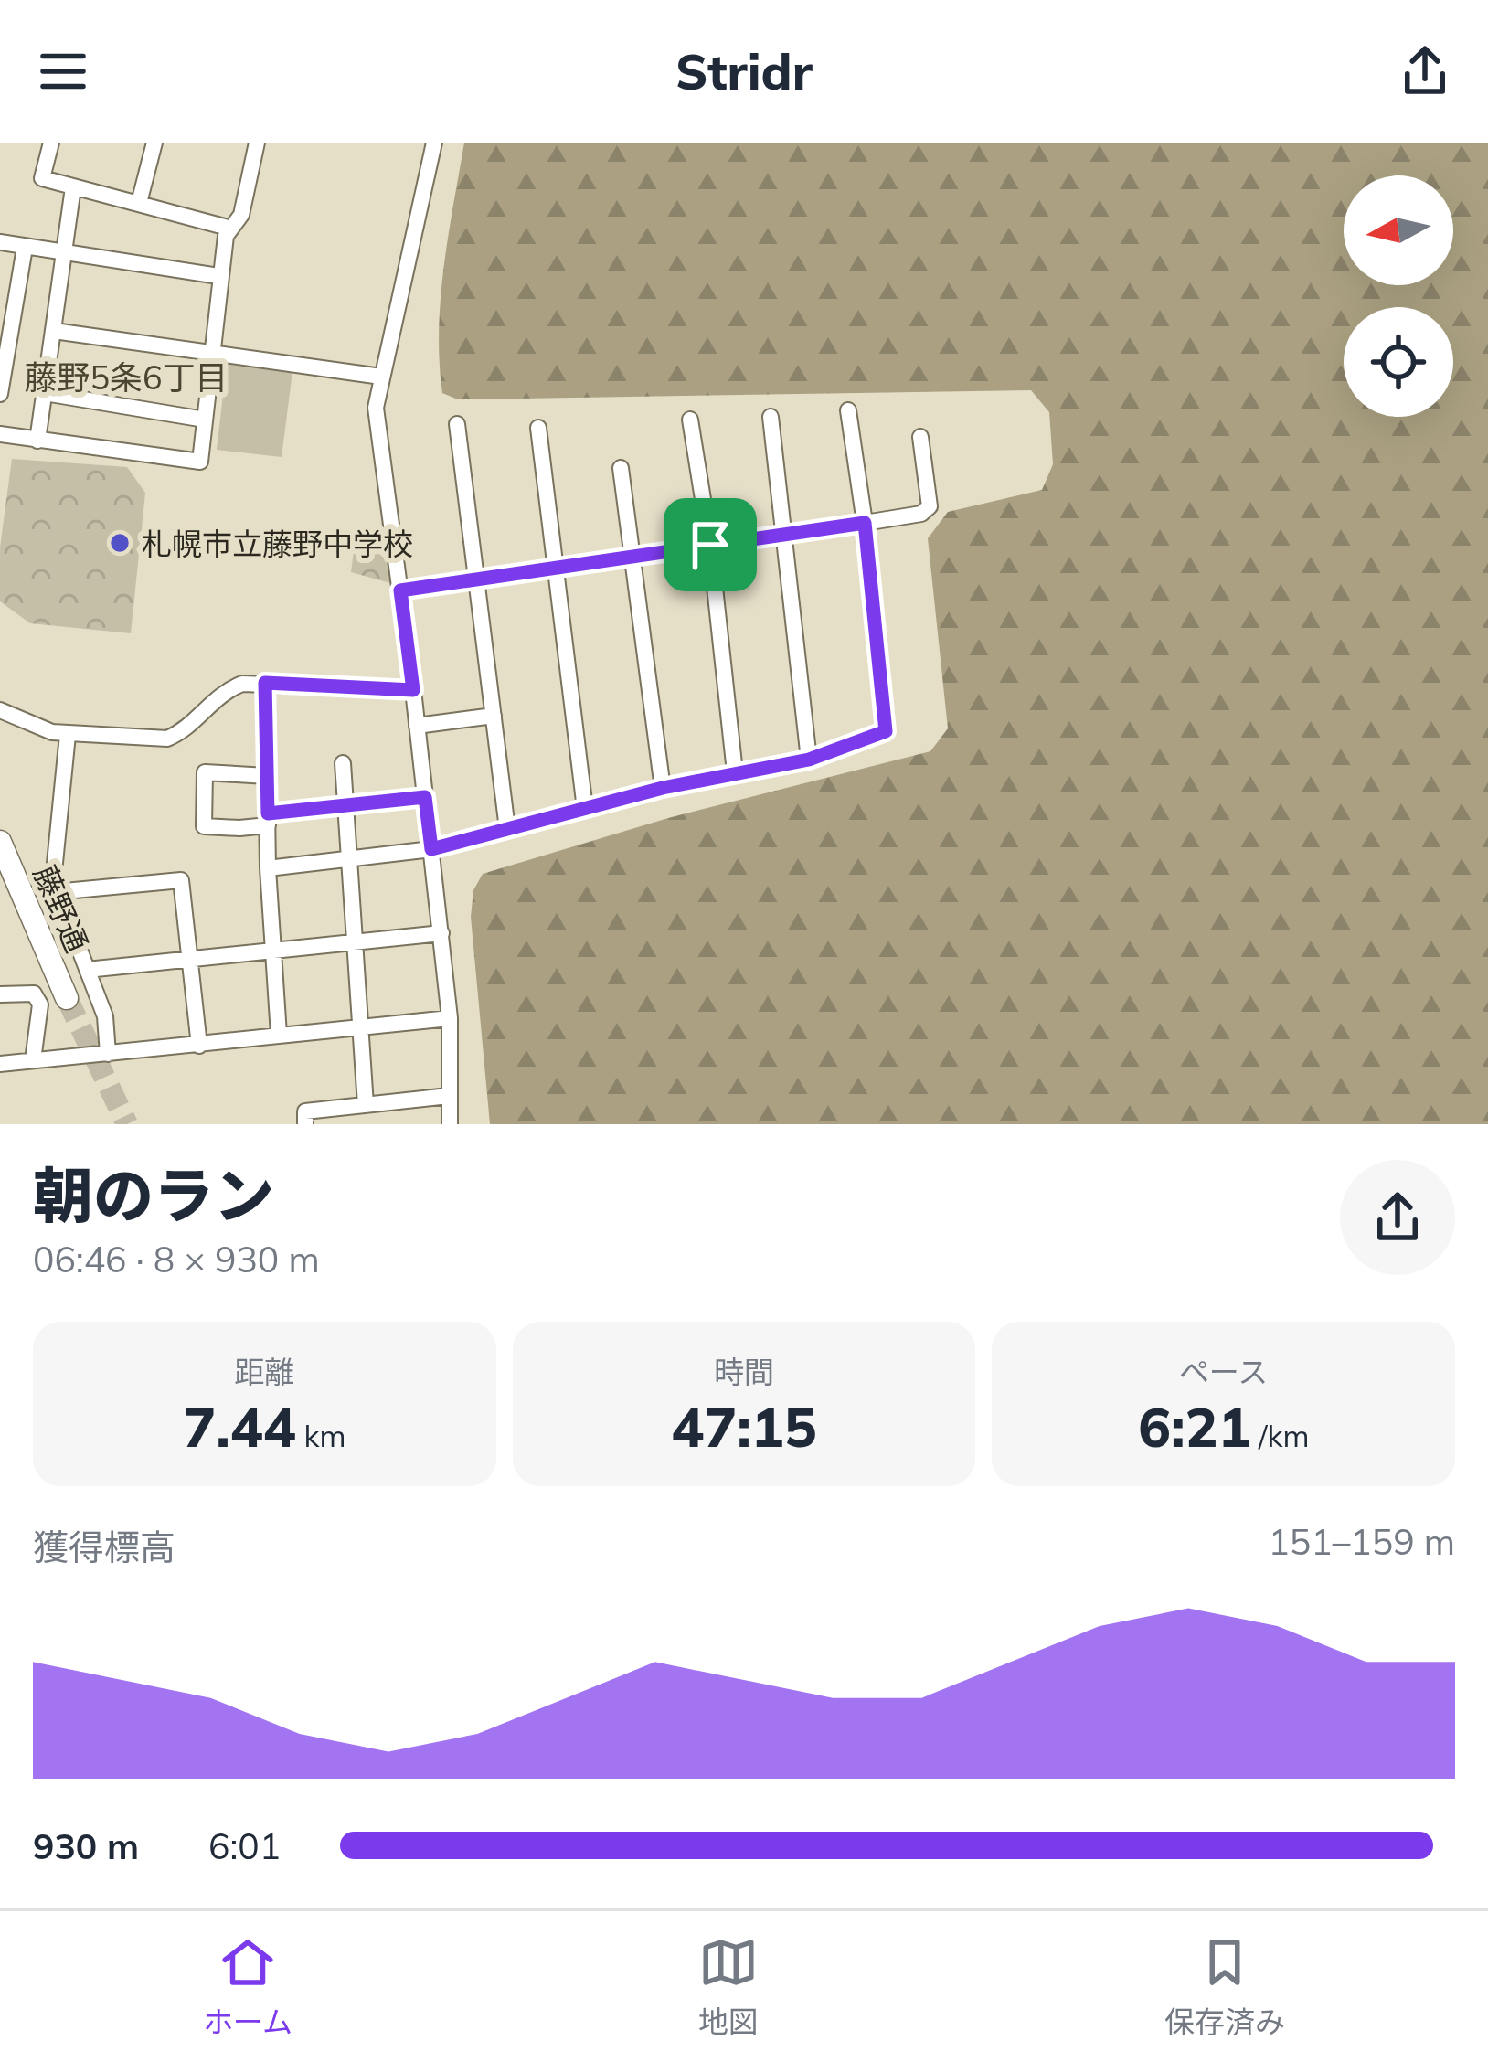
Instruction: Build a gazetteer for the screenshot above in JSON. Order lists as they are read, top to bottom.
{
  "streets": {
    "street": ["藤野通"]
  },
  "districts": ["藤野5条6丁目"],
  "places": ["札幌市立藤野中学校"],
  "north": "left",
  "page": {
    "header": "Stridr",
    "heading": ["朝のラン", "06:46 · 8 × 930 m"],
    "stats": [
      ["距離", "7.44 km"],
      ["時間", "47:15"],
      ["ペース", "6:21 /km"]
    ],
    "chart": ["獲得標高", "151–159 m"],
    "list": [
      {
        "name": "930 m",
        "note": "6:01"
      }
    ],
    "tabs": ["ホーム", "地図", "保存済み"]
  }
}
